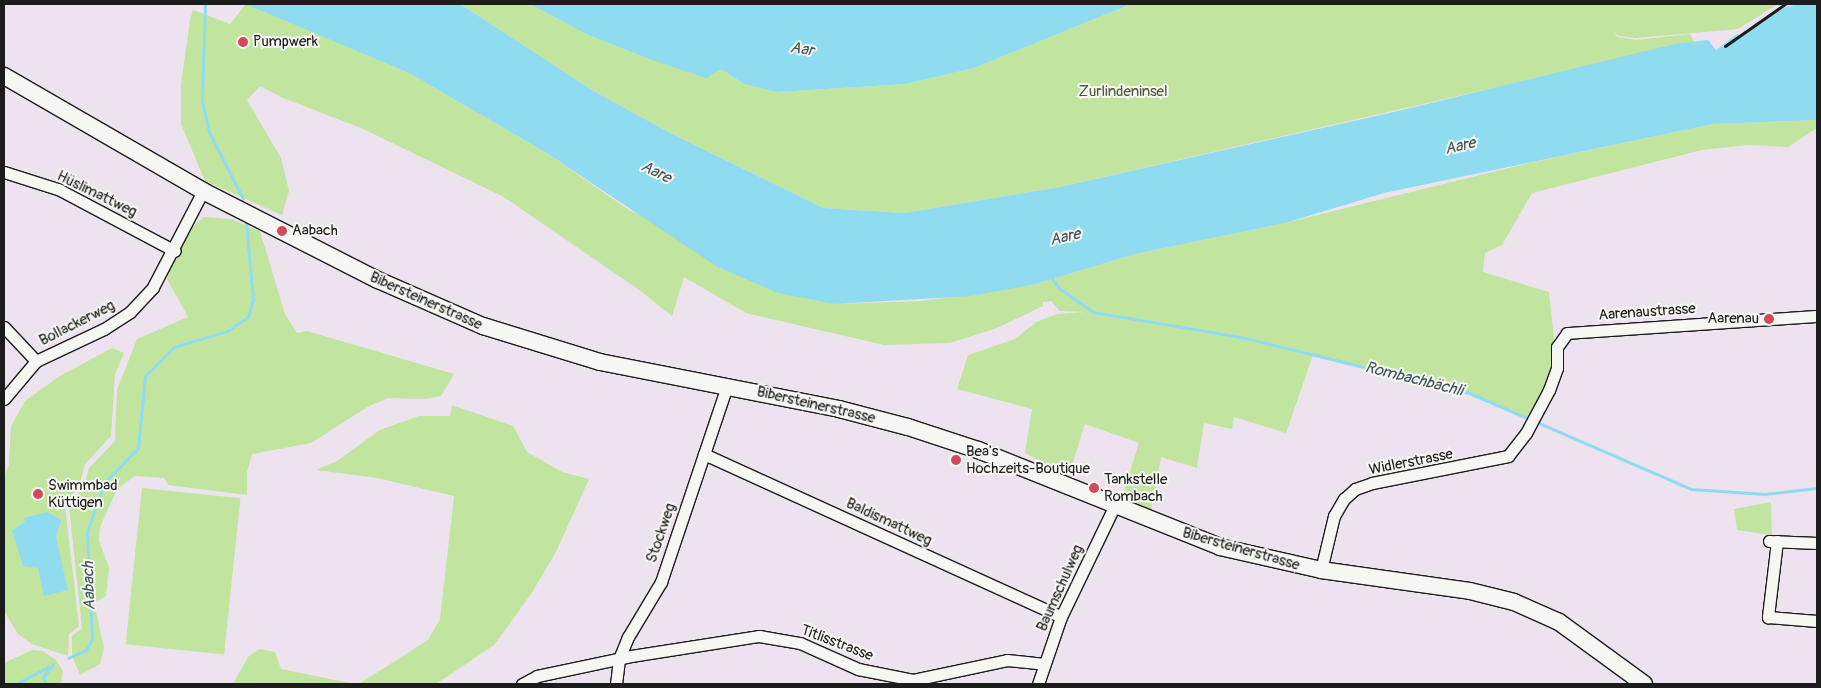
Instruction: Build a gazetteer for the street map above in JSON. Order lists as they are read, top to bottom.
{
  "streets": {
    "main road": ["Bibersteinerstrasse"],
    "street": [
      "Hüslimattweg",
      "Aarenaustrasse",
      "Bollackerweg",
      "Widlerstrasse",
      "Baldismattweg",
      "Stockweg",
      "Baumschulweg",
      "Titlisstrasse"
    ]
  },
  "crossings": [
    ["Hüslimattweg", "Bollackerweg"],
    ["Bibersteinerstrasse", "Bollackerweg"],
    ["Bibersteinerstrasse", "Widlerstrasse"],
    ["Bibersteinerstrasse", "Stockweg"],
    ["Bibersteinerstrasse", "Baumschulweg"],
    ["Aarenaustrasse", "Widlerstrasse"],
    ["Baldismattweg", "Stockweg"],
    ["Baldismattweg", "Baumschulweg"],
    ["Stockweg", "Titlisstrasse"],
    ["Baumschulweg", "Titlisstrasse"]
  ],
  "water": [
    "Aar",
    "Aare",
    "Rombachbächli",
    "Aabach"
  ],
  "parks": ["Zurlindeninsel"],
  "places": [
    "Pumpwerk",
    "Aabach",
    "Aarenau",
    "Bea's Hochzeits-Boutique",
    "Tankstelle Rombach",
    "Swimmbad Küttigen"
  ]
}
